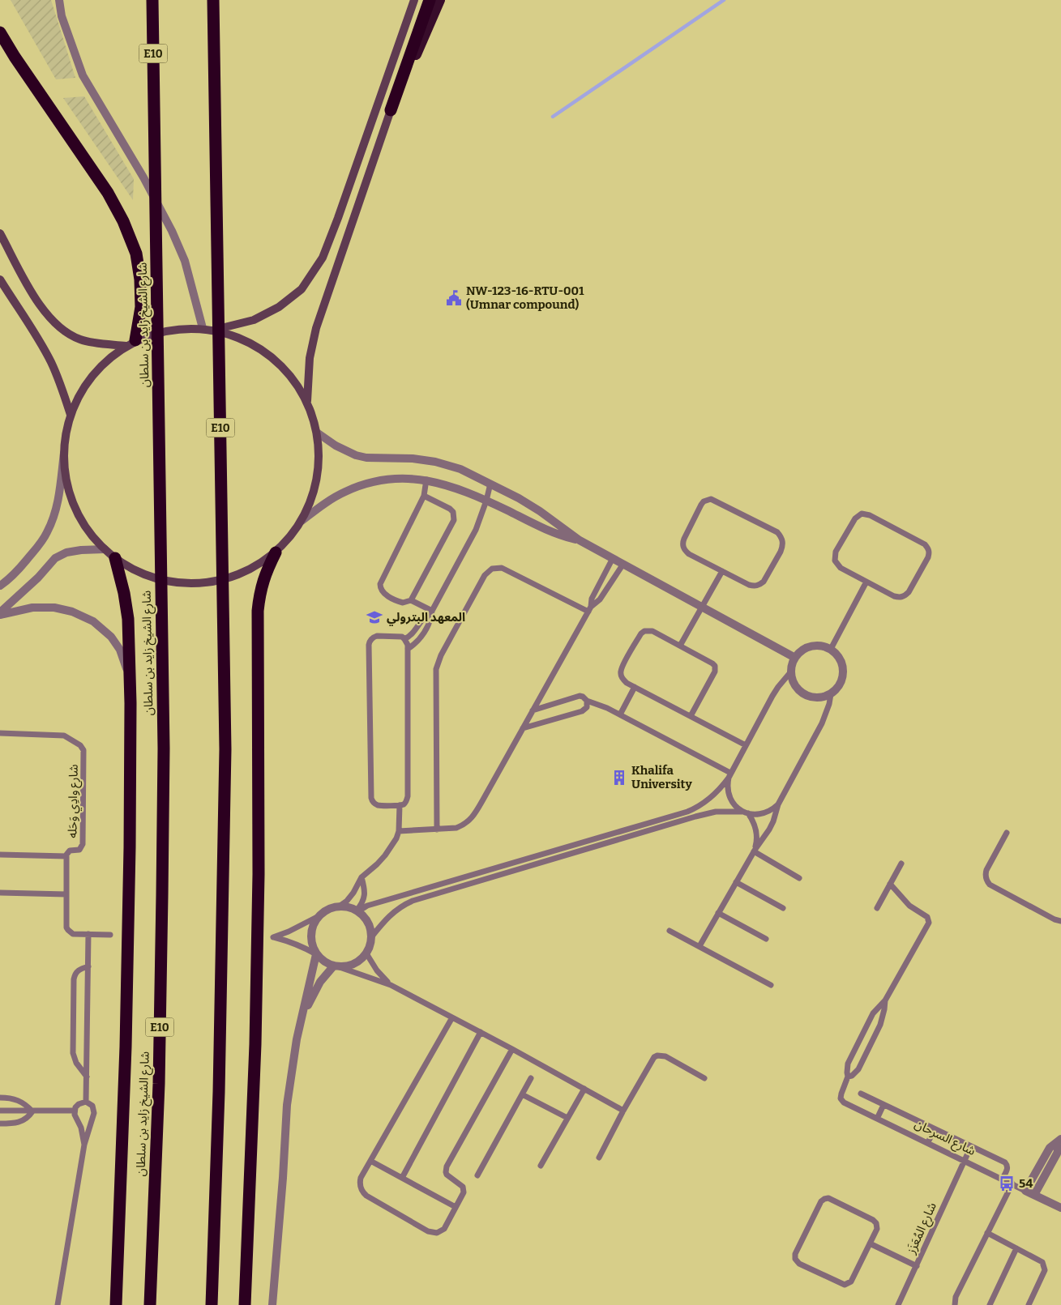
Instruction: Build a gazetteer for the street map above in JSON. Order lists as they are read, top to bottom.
{
  "streets": {
    "highway": ["E10", "شارع الشيخ زايد بن سلطان"],
    "street": ["شارع السرحان"],
    "lane": ["شارع وادِي وَحَله", "شارع المُعَزَز"]
  },
  "crossings": [
    ["شارع السرحان", "شارع المُعَزَز"]
  ],
  "places": {
    "public building": ["NW-123-16-RTU-001 (Umnar compound)"],
    "school or university": ["المعهد البترولي"],
    "building": ["Khalifa University"],
    "bus stop": ["54"]
  }
}
